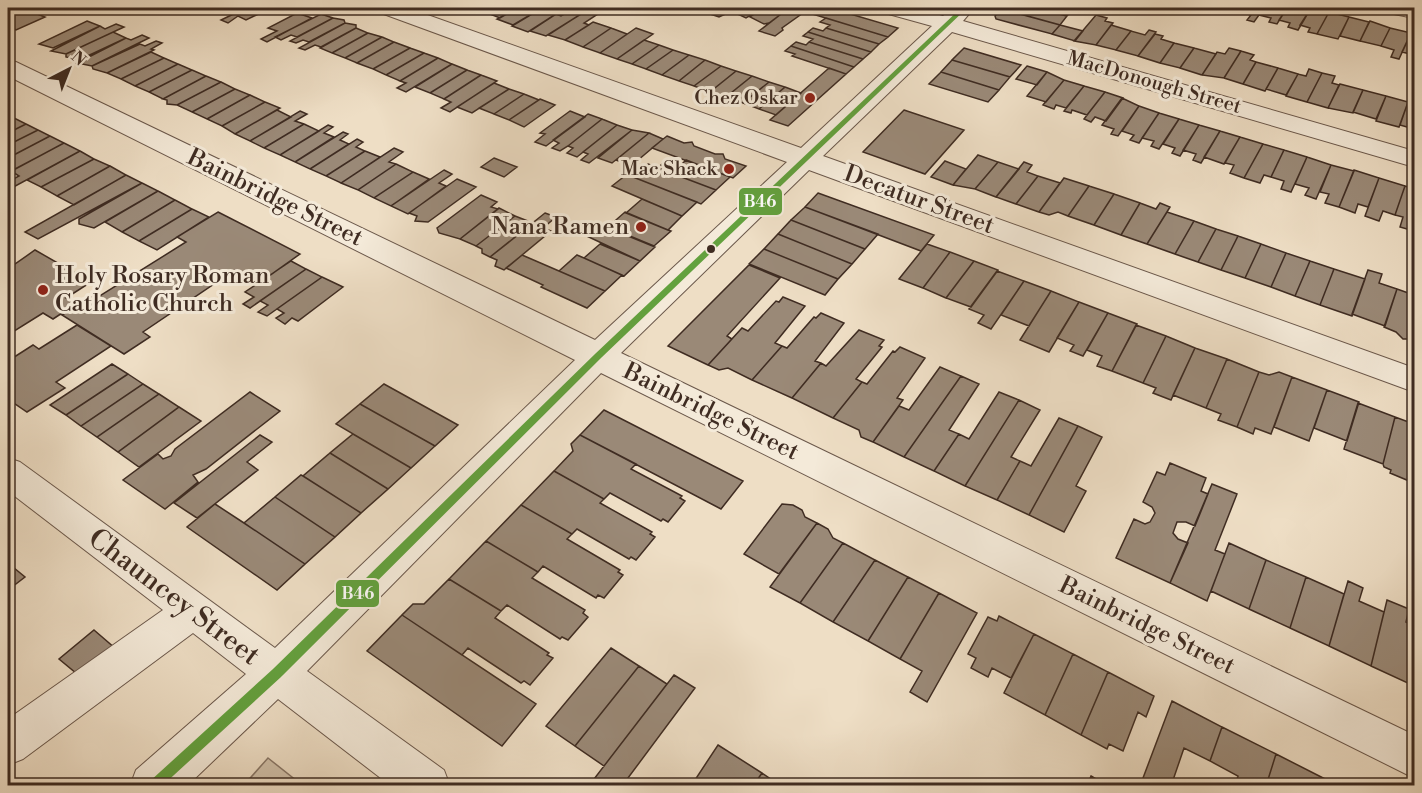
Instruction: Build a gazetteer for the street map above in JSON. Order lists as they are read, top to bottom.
{
  "streets": {
    "street": [
      "MacDonough Street",
      "Bainbridge Street",
      "Decatur Street",
      "Chauncey Street"
    ]
  },
  "places": [
    "Chez Oskar",
    "Mac Shack",
    "Nana Ramen",
    "Holy Rosary Roman Catholic Church"
  ],
  "lines": ["transit line B46"],
  "north": "top right"
}
